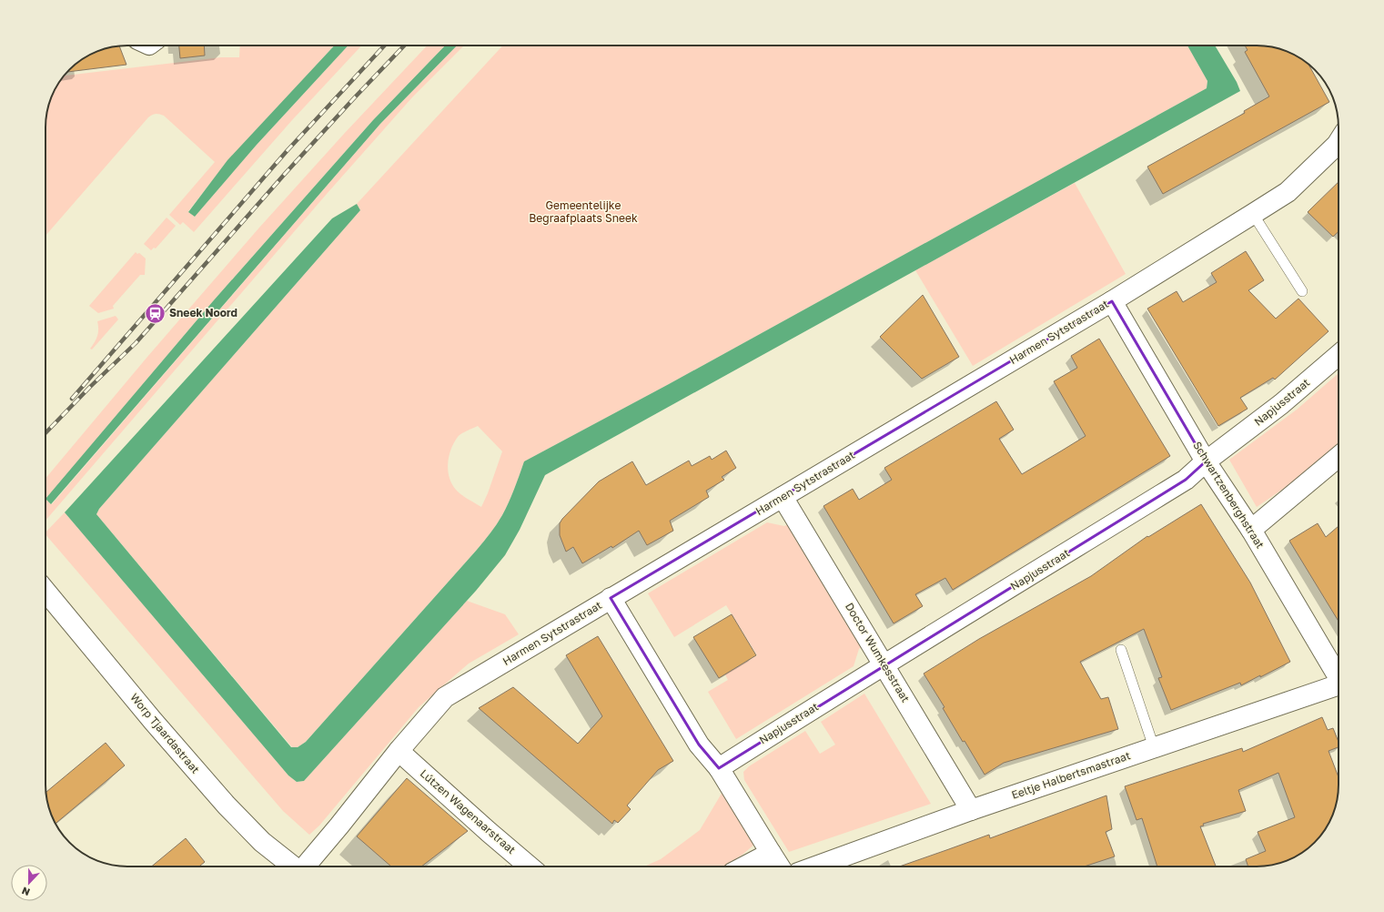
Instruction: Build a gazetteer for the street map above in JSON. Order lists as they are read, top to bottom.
{
  "streets": {
    "street": [
      "Harmen Sytstrastraat",
      "Napjusstraat",
      "Schwartzenberghstraat",
      "Doctor Wumkesstraat",
      "Worp Tjaardastraat",
      "Eeltje Halbertsmastraat",
      "Lútzen Wagenaarstraat"
    ]
  },
  "crossings": [
    ["Harmen Sytstrastraat", "Schwartzenberghstraat"],
    ["Harmen Sytstrastraat", "Doctor Wumkesstraat"],
    ["Harmen Sytstrastraat", "Lútzen Wagenaarstraat"],
    ["Napjusstraat", "Schwartzenberghstraat"],
    ["Napjusstraat", "Doctor Wumkesstraat"],
    ["Doctor Wumkesstraat", "Eeltje Halbertsmastraat"]
  ],
  "parks": ["Gemeentelijke Begraafplaats Sneek"],
  "places": {
    "station": ["Sneek Noord"]
  },
  "north": "bottom"
}
